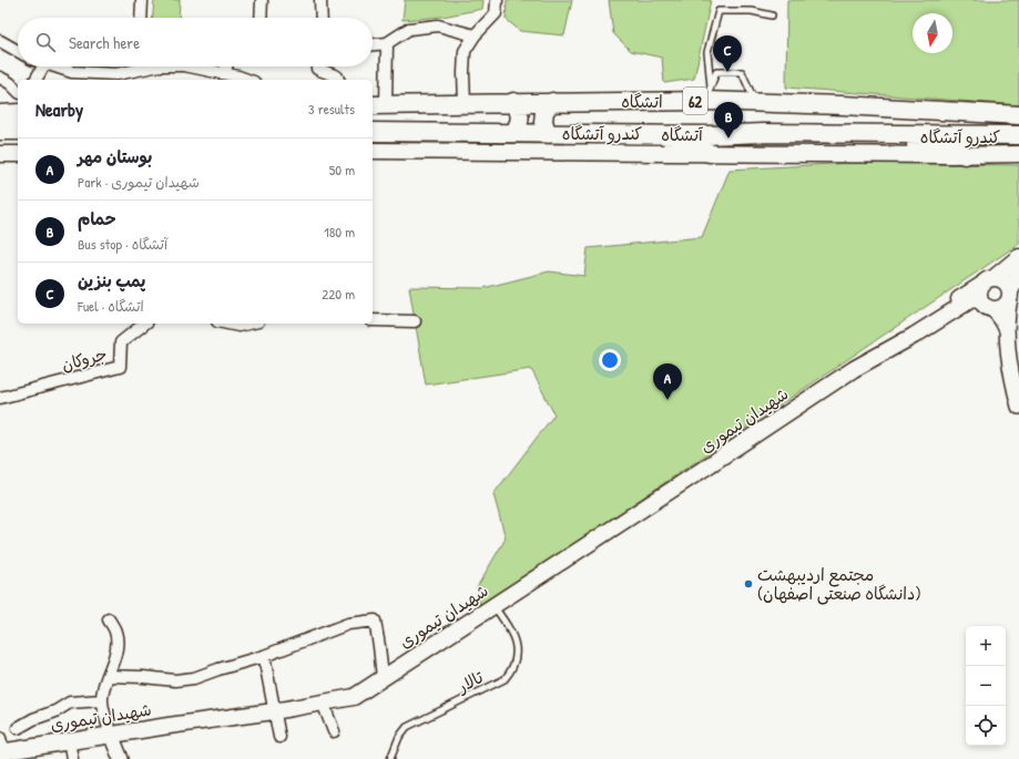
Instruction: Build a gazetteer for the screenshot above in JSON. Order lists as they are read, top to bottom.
{
  "streets": {
    "main road": [
      "اتشگاه",
      "62",
      "کندرو آتشگاه",
      "آتشگاه",
      "شهیدان تیموری"
    ],
    "street": ["جروکان"],
    "lane": ["تالار"]
  },
  "crossings": [
    ["شهیدان تیموری", "تالار"]
  ],
  "places": ["مجتمع اردیبهشت (دانشگاه صنعتی اصفهان)"],
  "north": "bottom",
  "page": {
    "search": "Search here",
    "pins": ["C", "B", "A"],
    "heading": ["Nearby", "3 results"],
    "list": [
      {
        "mark": "A",
        "name": "بوستان مهر",
        "note": "Park · شهیدان تیموری",
        "value": "50 m"
      },
      {
        "mark": "B",
        "name": "حمام",
        "note": "Bus stop · آتشگاه",
        "value": "180 m"
      },
      {
        "mark": "C",
        "name": "پمپ بنزین",
        "note": "Fuel · اتشگاه",
        "value": "220 m"
      }
    ],
    "map_buttons": ["+", "−"]
  }
}
